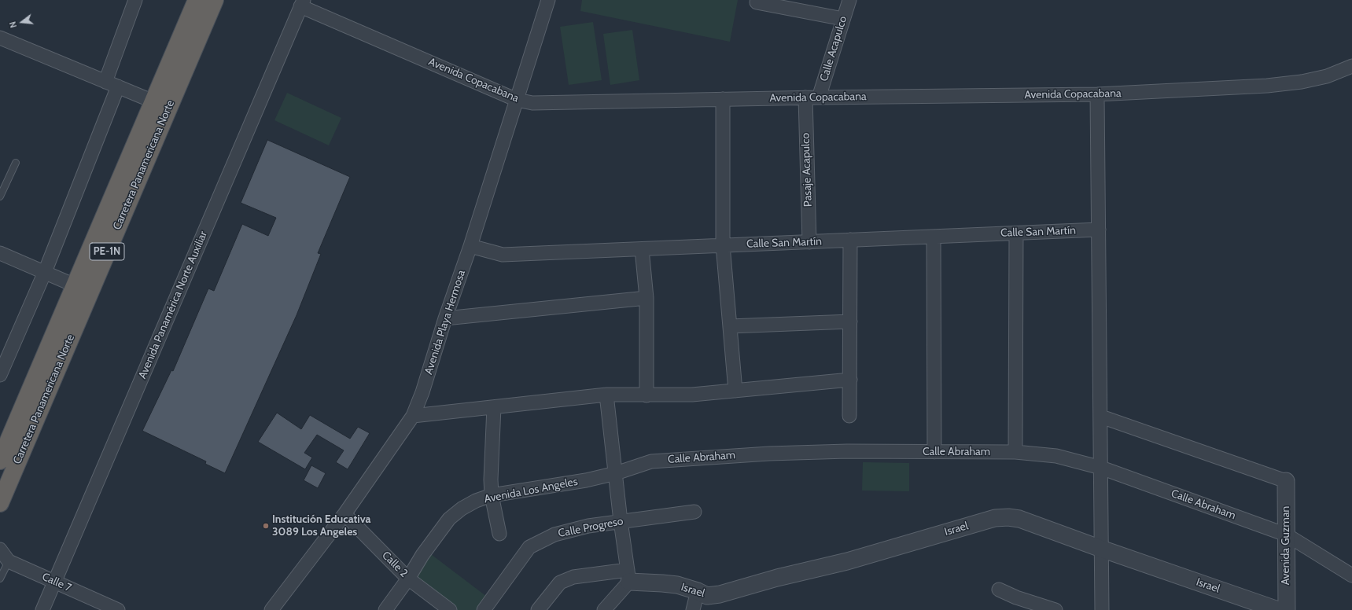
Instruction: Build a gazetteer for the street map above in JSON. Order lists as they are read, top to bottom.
{
  "streets": {
    "highway": ["Carretera Panamericana Norte", "PE-1N"],
    "street": [
      "Calle Acapulco",
      "Avenida Copacabana",
      "Pasaje Acapulco",
      "Calle San Martín",
      "Avenida Panamérica Norte Auxiliar",
      "Avenida Playa Hermosa",
      "Calle Abraham",
      "Avenida Los Angeles",
      "Calle Progreso",
      "Israel",
      "Avenida Guzman",
      "Calle 2",
      "Calle 7"
    ]
  },
  "crossings": [
    ["Calle Acapulco", "Avenida Copacabana"],
    ["Avenida Copacabana", "Pasaje Acapulco"],
    ["Avenida Copacabana", "Avenida Panamérica Norte Auxiliar"],
    ["Avenida Copacabana", "Avenida Playa Hermosa"],
    ["Pasaje Acapulco", "Calle San Martín"],
    ["Calle San Martín", "Avenida Playa Hermosa"],
    ["Avenida Panamérica Norte Auxiliar", "Calle 7"],
    ["Avenida Playa Hermosa", "Calle 2"],
    ["Calle Abraham", "Avenida Los Angeles"],
    ["Calle Abraham", "Avenida Guzman"],
    ["Avenida Los Angeles", "Calle 2"]
  ],
  "places": ["Institución Educativa 3089 Los Angeles"],
  "north": "left"
}
